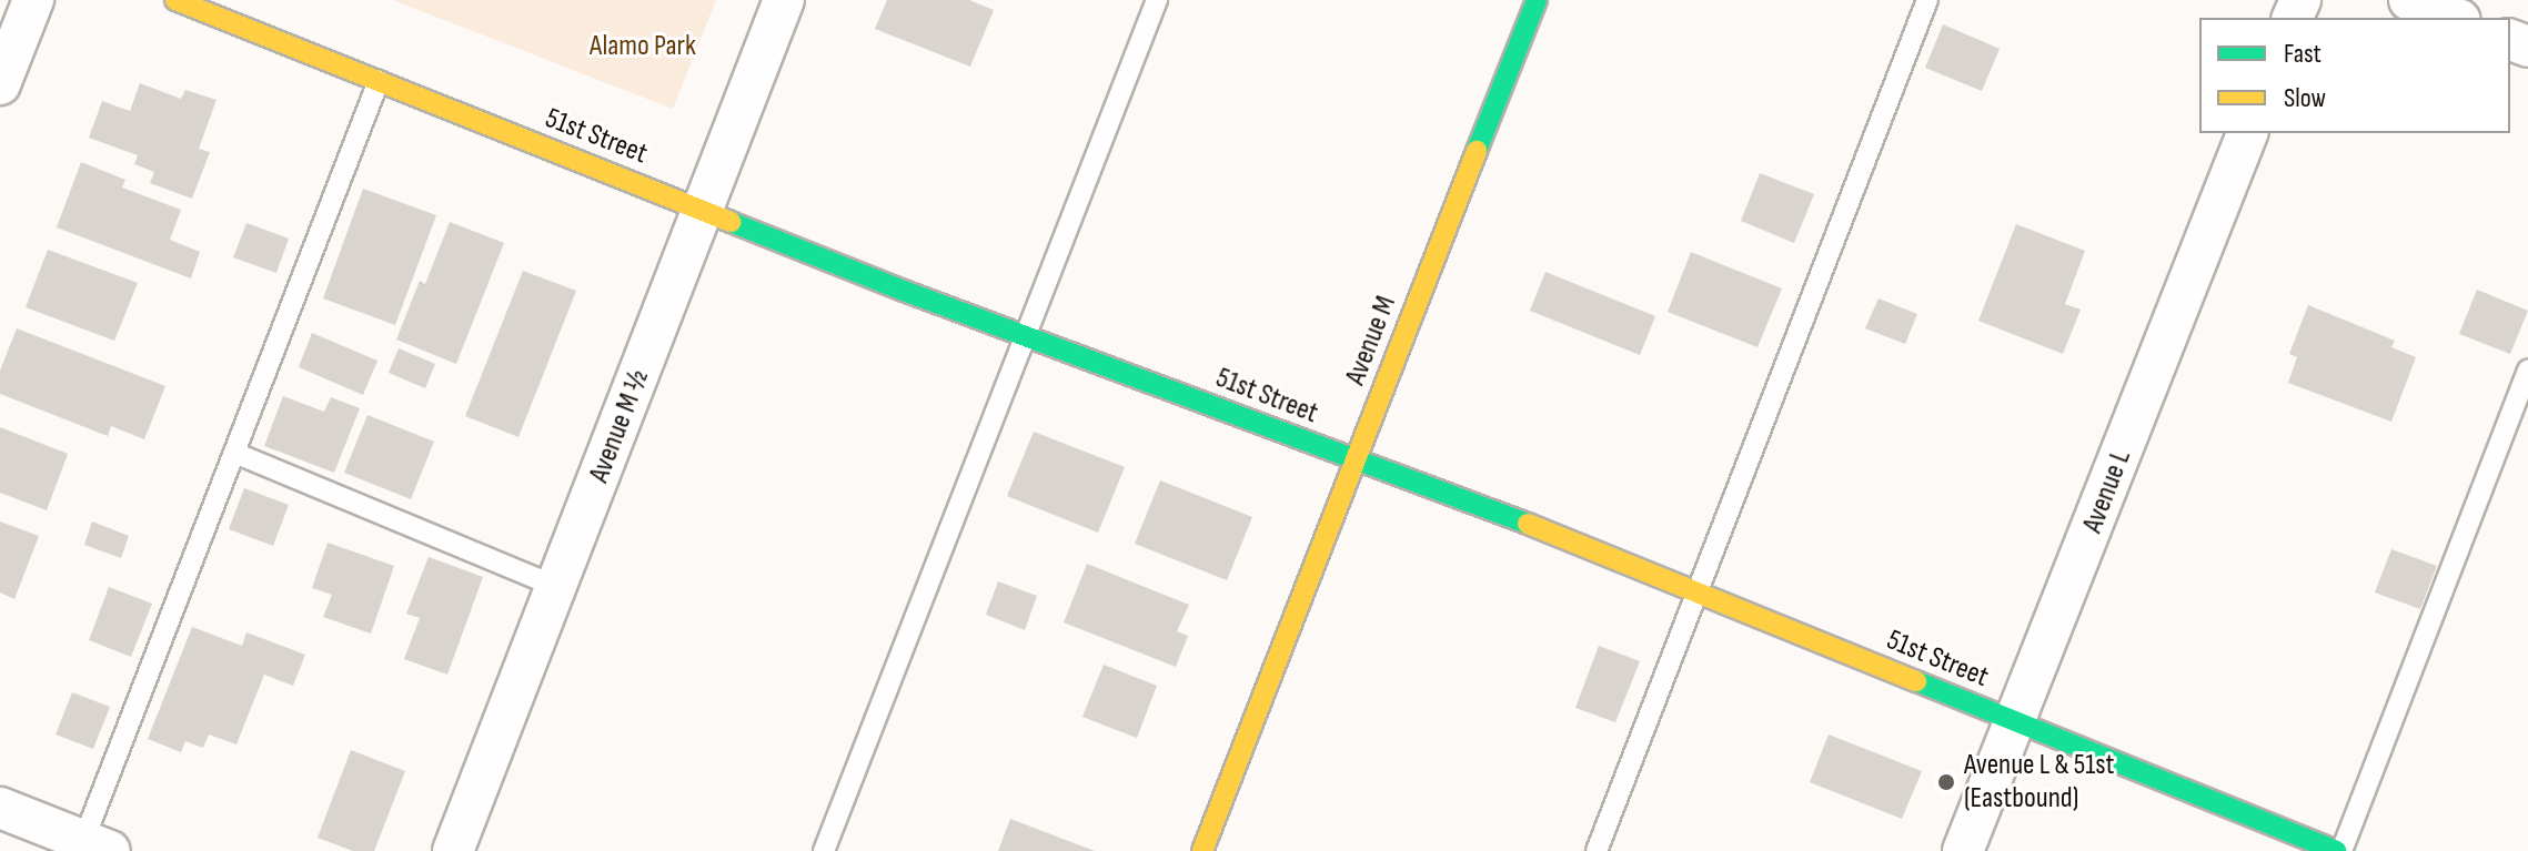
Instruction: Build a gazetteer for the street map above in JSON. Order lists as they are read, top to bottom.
{
  "streets": {
    "street": [
      "51st Street",
      "Avenue M",
      "Avenue M ½",
      "Avenue L"
    ]
  },
  "crossings": [
    ["51st Street", "Avenue M"],
    ["51st Street", "Avenue M ½"],
    ["51st Street", "Avenue L"]
  ],
  "parks": ["Alamo Park"],
  "places": ["Avenue L & 51st (Eastbound)"],
  "legend": ["Fast", "Slow"]
}
